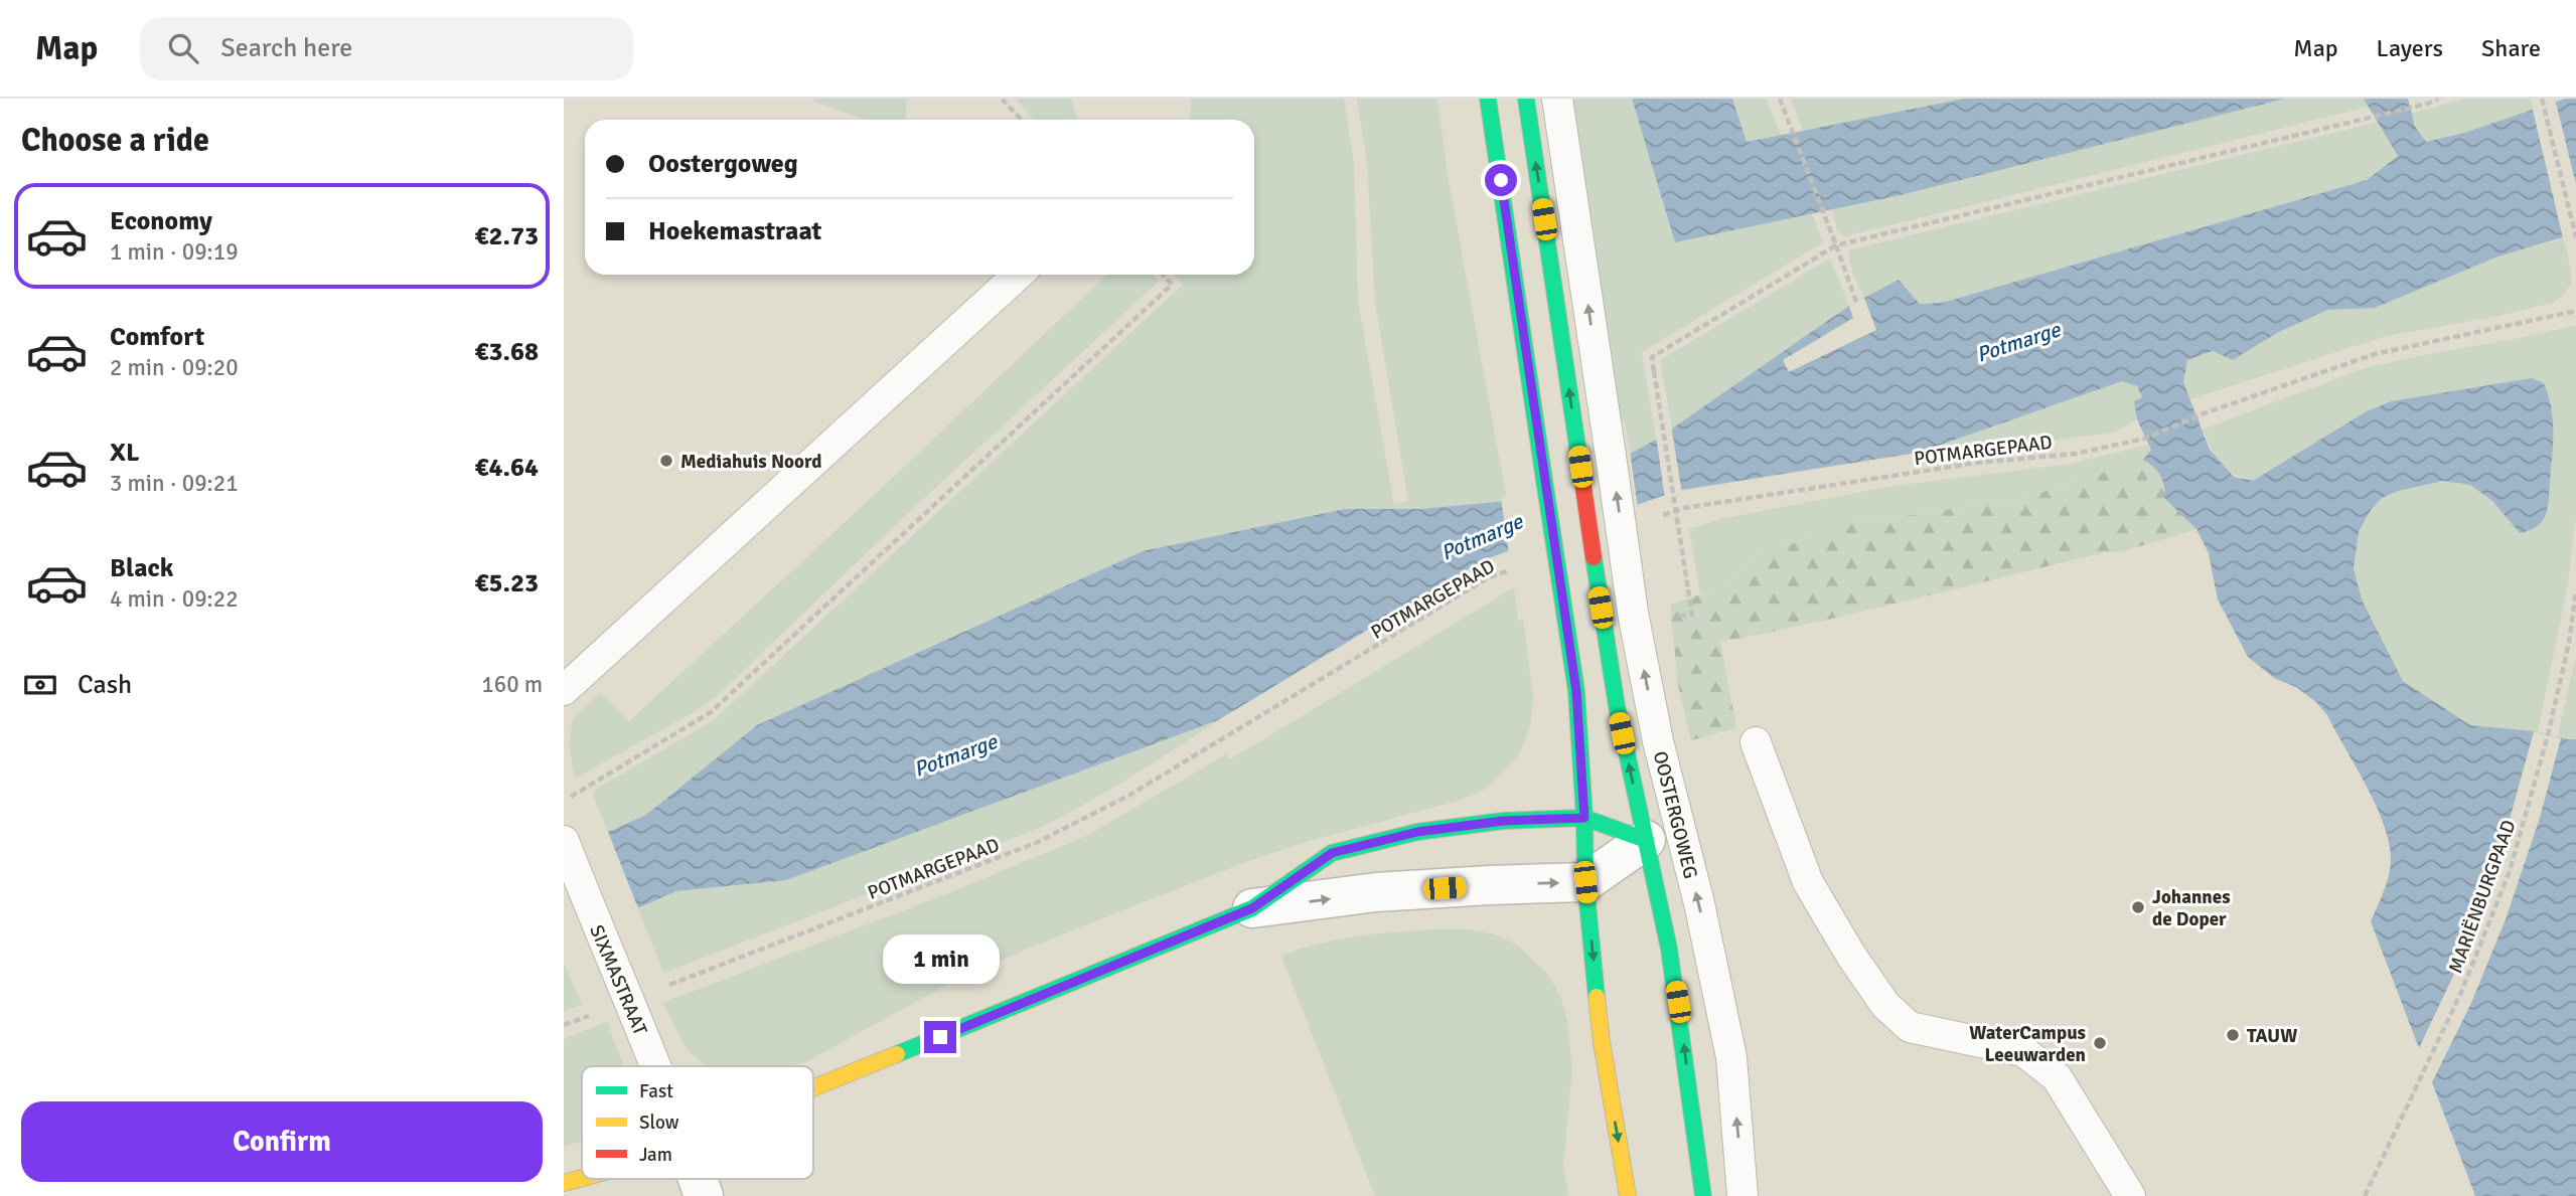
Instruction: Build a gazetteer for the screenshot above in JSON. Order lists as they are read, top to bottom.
{
  "streets": {
    "main road": ["OOSTERGOWEG"],
    "street": ["SIXMASTRAAT"],
    "path": ["POTMARGEPAAD", "MARIËNBURGPAAD"]
  },
  "crossings": [
    ["POTMARGEPAAD", "SIXMASTRAAT"]
  ],
  "water": ["Potmarge"],
  "places": [
    "Mediahuis Noord",
    "Johannes de Doper",
    "TAUW",
    "WaterCampus Leeuwarden"
  ],
  "legend": ["Fast", "Slow", "Jam"],
  "page": {
    "header": "Map",
    "search": "Search here",
    "nav": ["Map", "Layers", "Share"],
    "heading": "Choose a ride",
    "banner": ["Oostergoweg", "Hoekemastraat"],
    "list": [
      {
        "name": "Economy",
        "note": "1 min · 09:19",
        "value": "€2.73"
      },
      {
        "name": "Comfort",
        "note": "2 min · 09:20",
        "value": "€3.68"
      },
      {
        "name": "XL",
        "note": "3 min · 09:21",
        "value": "€4.64"
      },
      {
        "name": "Black",
        "note": "4 min · 09:22",
        "value": "€5.23"
      }
    ],
    "pay": ["Cash", "160 m"],
    "bubble": "1 min",
    "buttons": "Confirm"
  }
}
